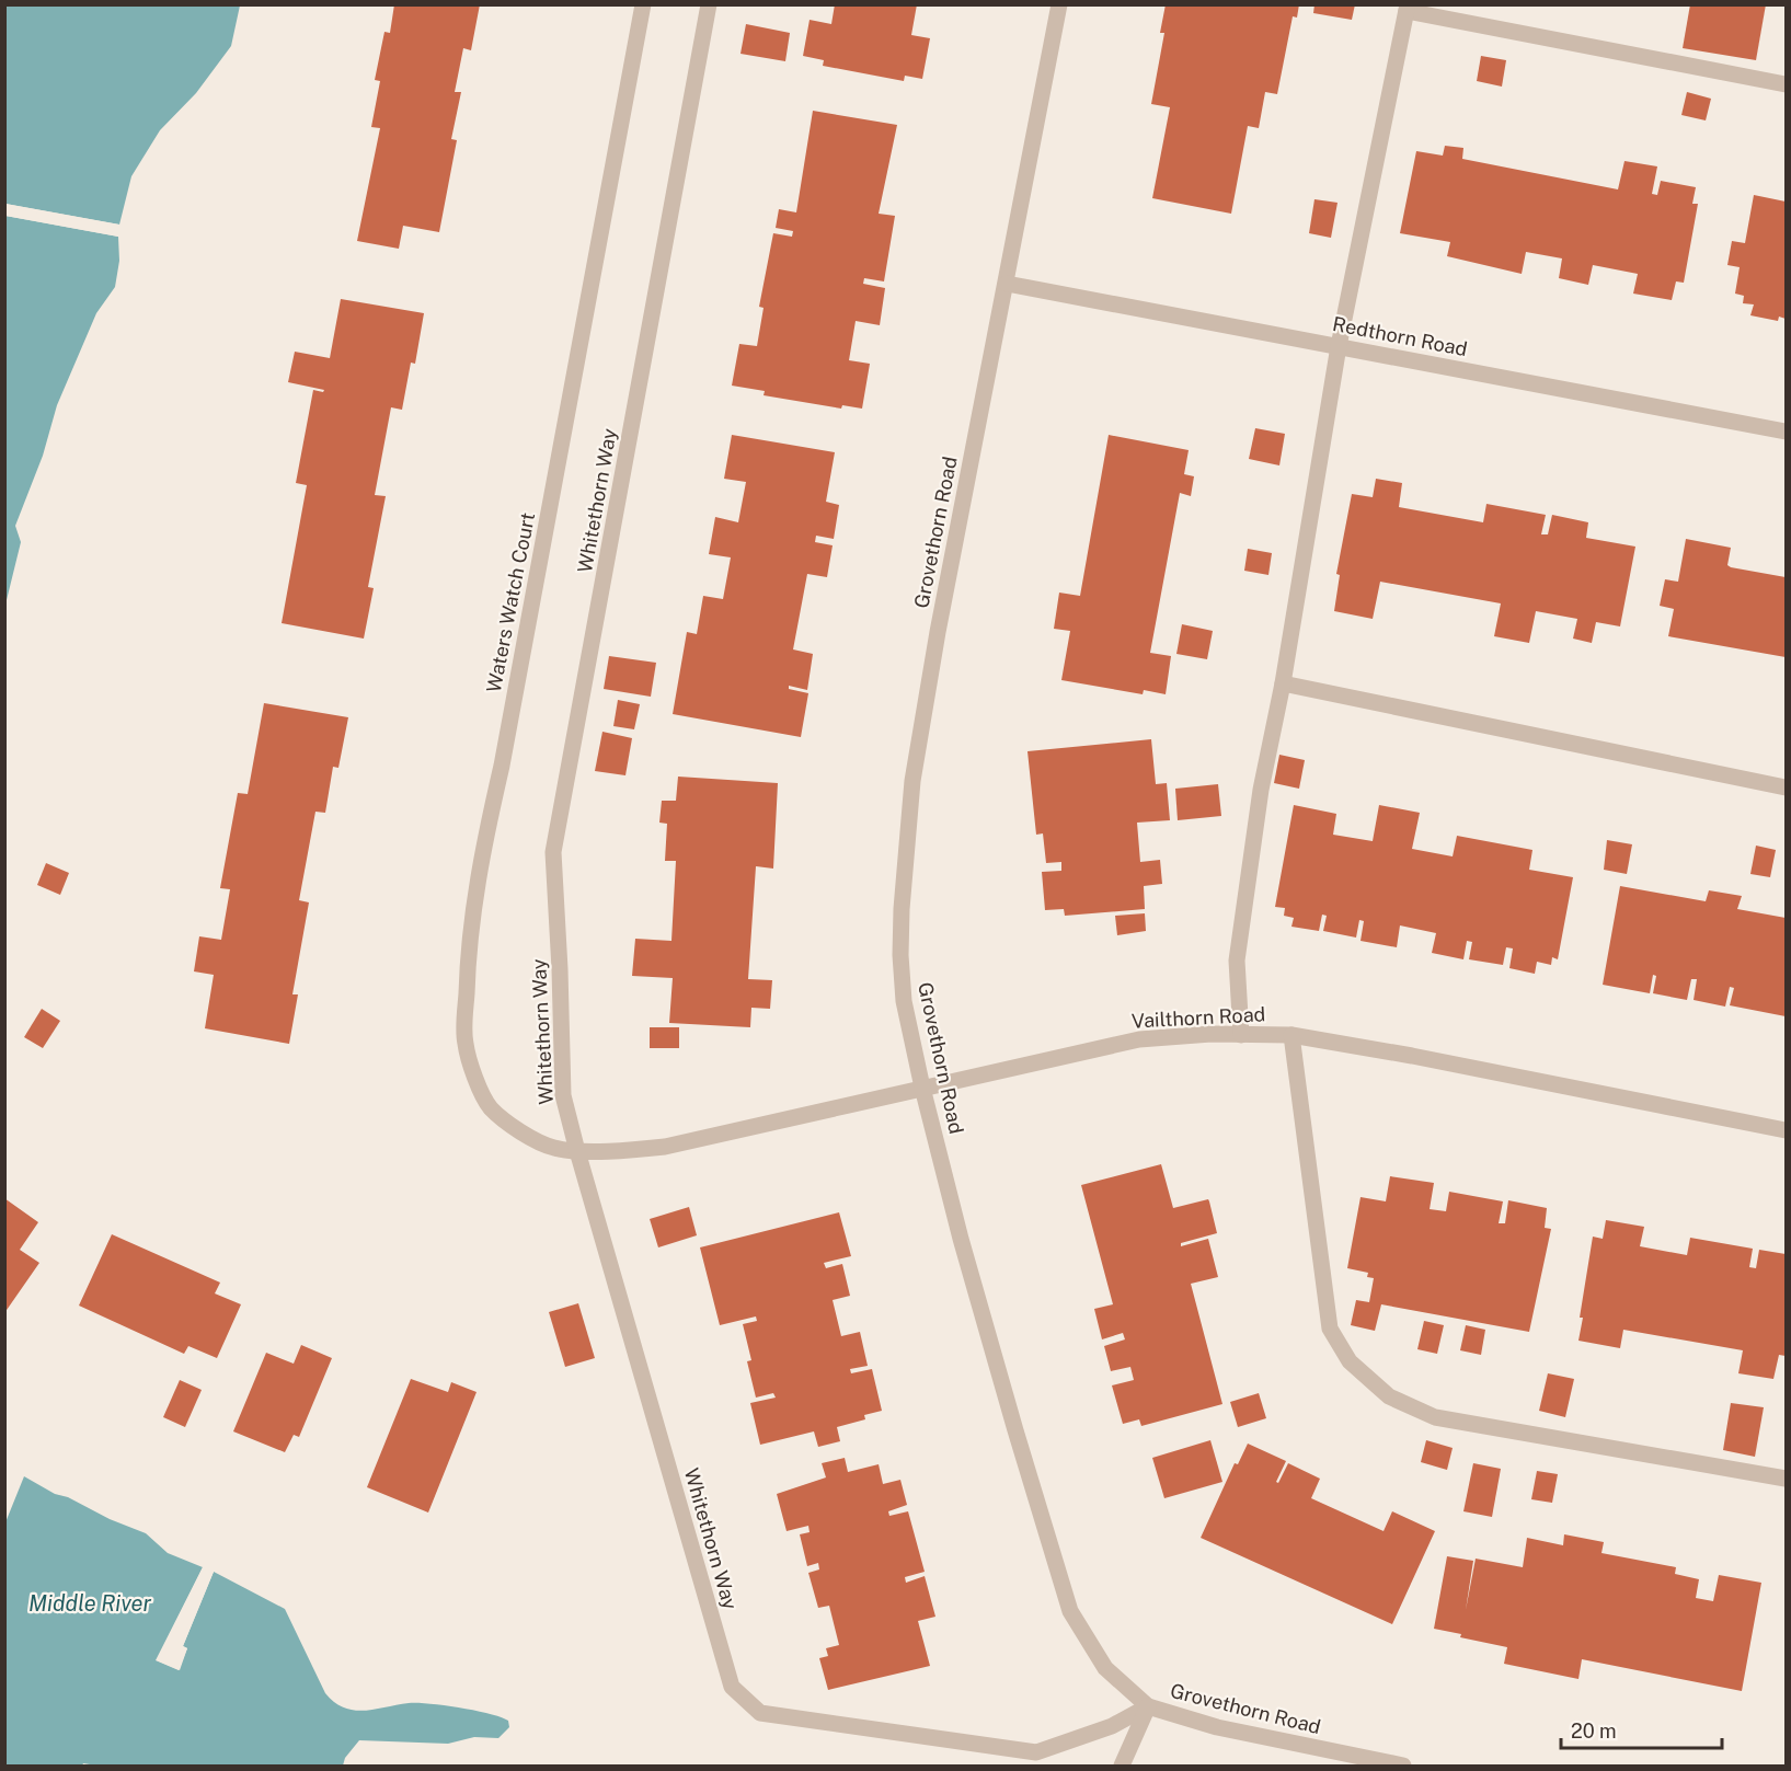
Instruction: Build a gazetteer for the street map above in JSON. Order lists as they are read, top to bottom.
{
  "streets": {
    "street": [
      "Redthorn Road",
      "Whitethorn Way",
      "Grovethorn Road",
      "Waters Watch Court",
      "Vailthorn Road"
    ]
  },
  "crossings": [
    ["Redthorn Road", "Grovethorn Road"],
    ["Whitethorn Way", "Grovethorn Road"],
    ["Whitethorn Way", "Waters Watch Court"],
    ["Whitethorn Way", "Vailthorn Road"],
    ["Grovethorn Road", "Vailthorn Road"],
    ["Waters Watch Court", "Vailthorn Road"]
  ],
  "water": ["Middle River"],
  "scale_bar": "20 m"
}
